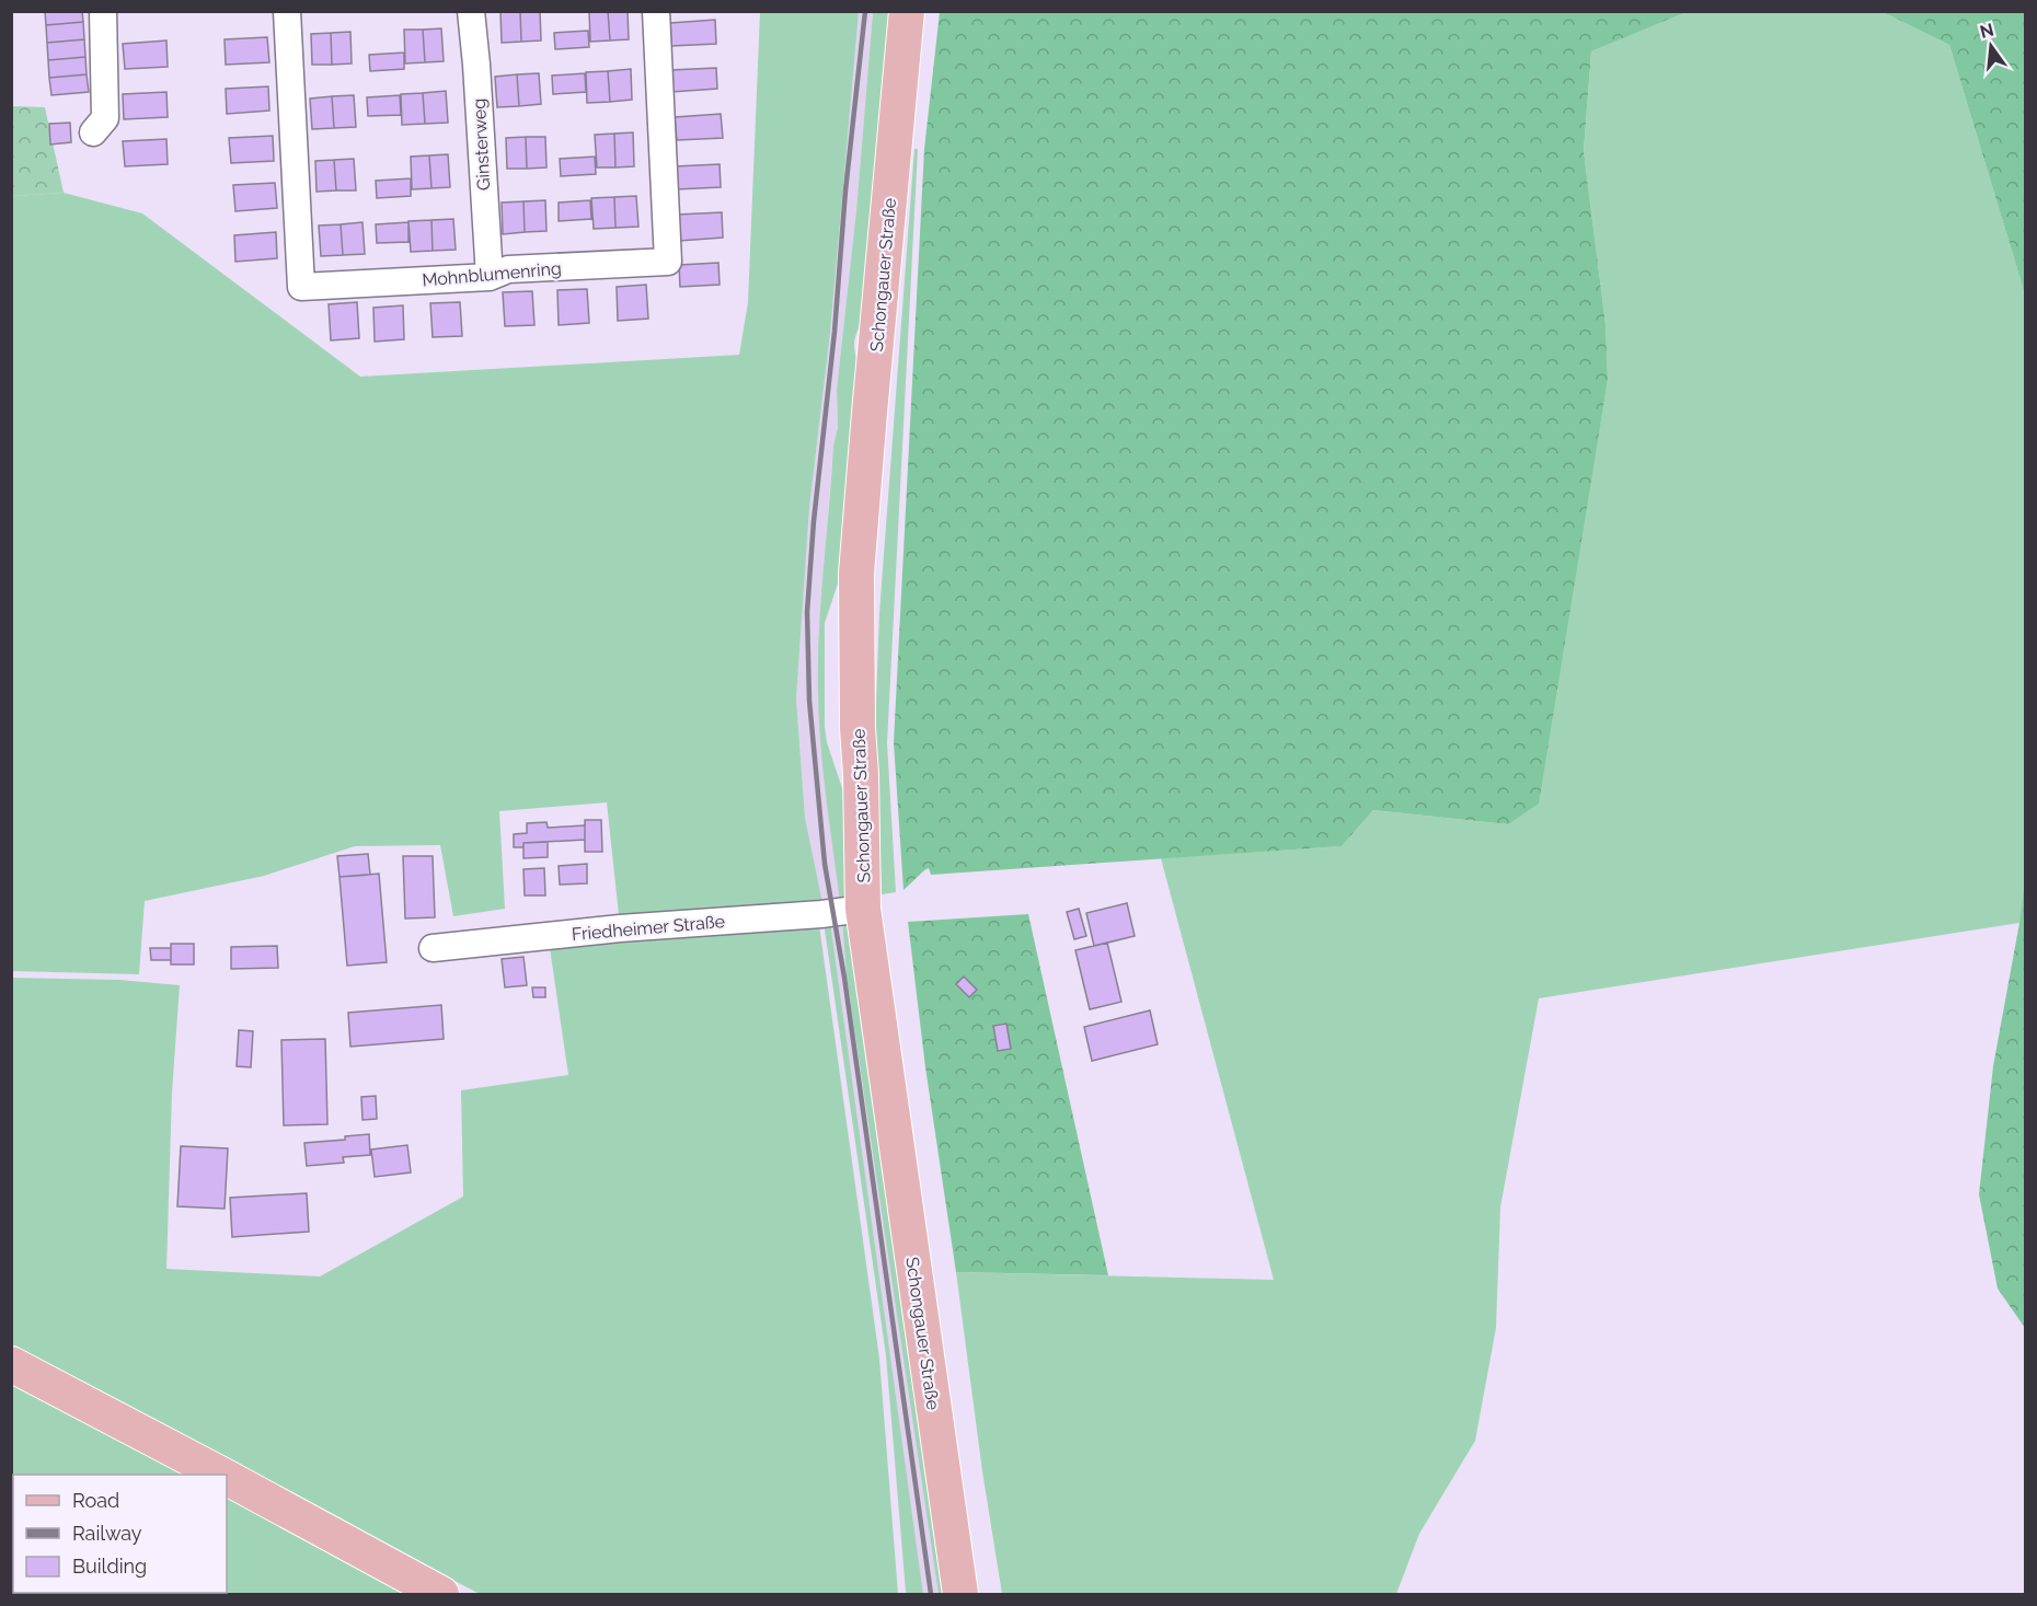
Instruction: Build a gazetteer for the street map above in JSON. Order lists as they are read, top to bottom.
{
  "streets": {
    "main road": ["Schongauer Straße"],
    "street": ["Ginsterweg", "Mohnblumenring", "Friedheimer Straße"]
  },
  "crossings": [
    ["Ginsterweg", "Mohnblumenring"],
    ["Schongauer Straße", "Friedheimer Straße"]
  ],
  "legend": ["Road", "Railway", "Building"],
  "north": "top"
}
